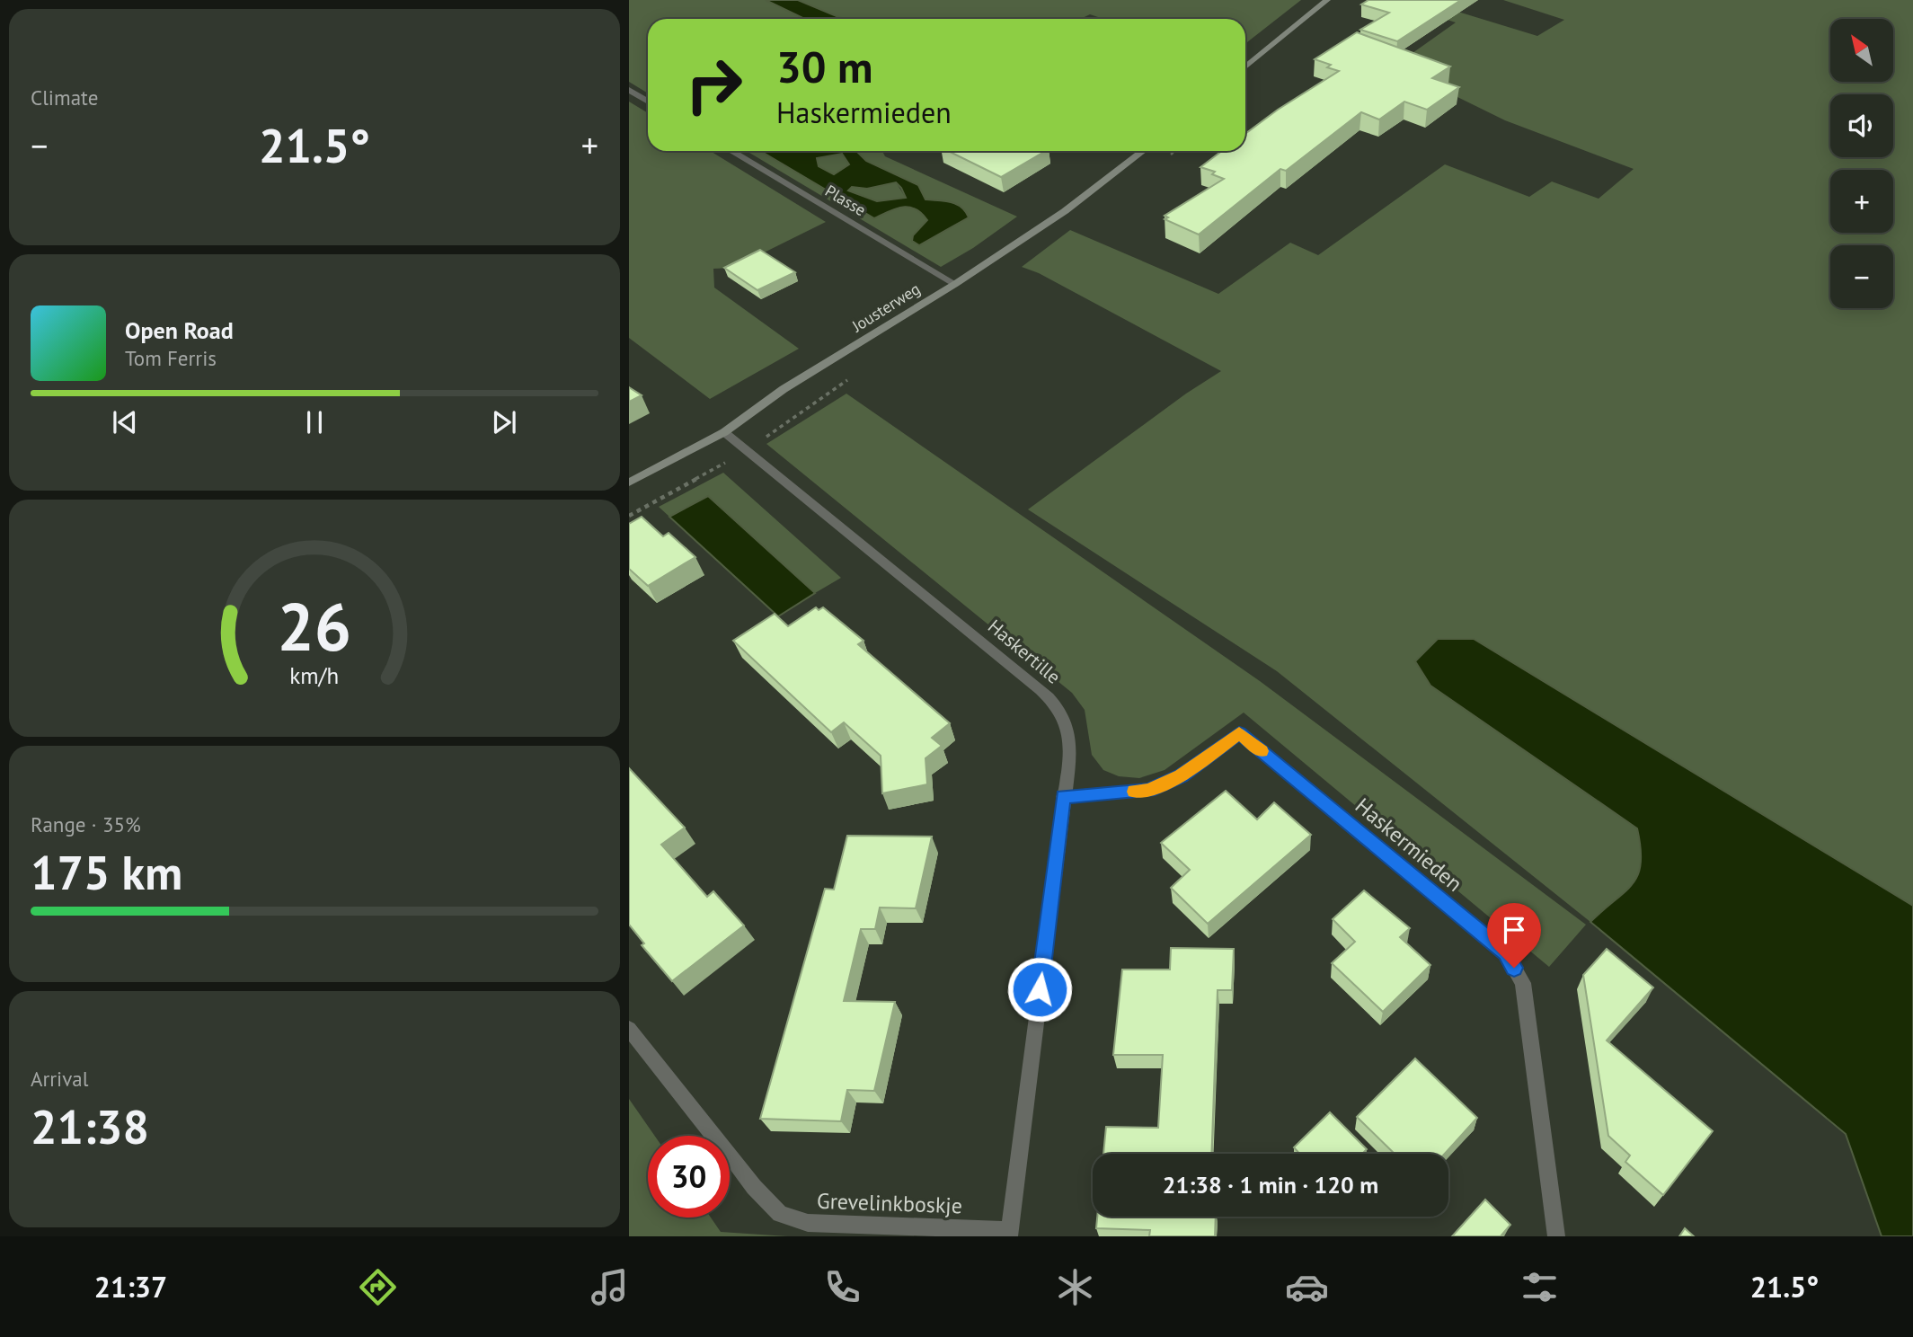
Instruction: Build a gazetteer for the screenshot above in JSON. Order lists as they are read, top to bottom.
{
  "streets": {
    "street": [
      "Plasse",
      "Jousterweg",
      "Haskertille",
      "Haskermieden",
      "Grevelinkboskje"
    ]
  },
  "crossings": [
    ["Plasse", "Jousterweg"],
    ["Jousterweg", "Haskertille"],
    ["Haskertille", "Haskermieden"],
    ["Haskertille", "Grevelinkboskje"]
  ],
  "north": "top left",
  "page": {
    "tile": [
      "Climate",
      ["Range · 35%", "175 km"],
      ["Arrival", "21:38"]
    ],
    "map_buttons": ["+", "−"],
    "turn": ["30 m", "Haskermieden"],
    "heat": ["−", "21.5°", "+"],
    "song": ["Open Road", "Tom Ferris"],
    "limit": "30",
    "trip": "21:38 · 1 min · 120 m",
    "tabs": ["21:37", "21.5°"],
    "gauge": ["26", "km/h"]
  }
}
